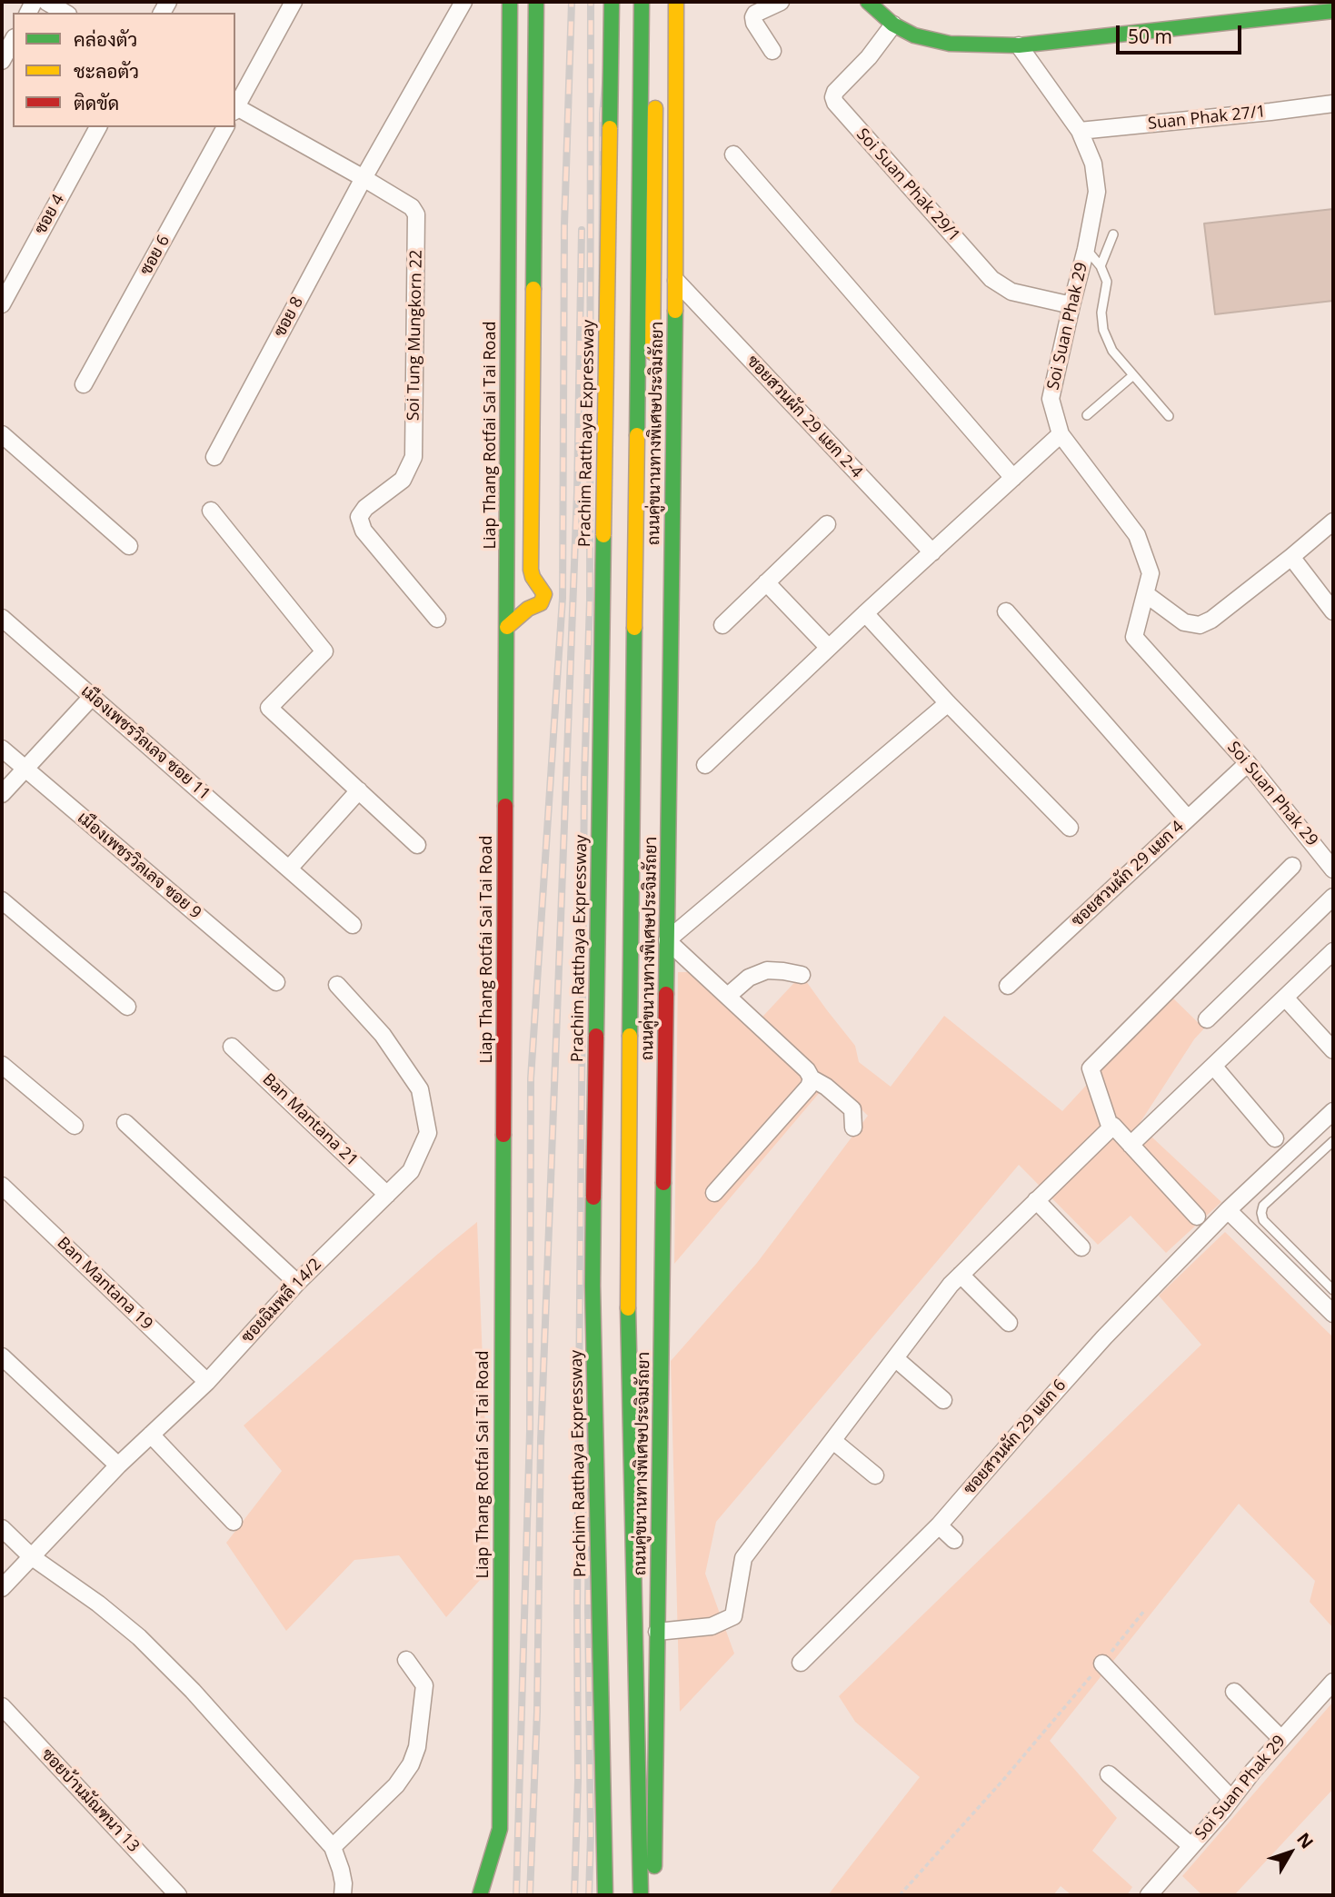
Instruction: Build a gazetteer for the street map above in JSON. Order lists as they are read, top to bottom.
{
  "streets": {
    "main road": ["Prachim Ratthaya Expressway", "ถนนคู่ขนานทางพิเศษประจิมรัถยา", "Liap Thang Rotfai Sai Tai Road"],
    "street": [
      "Suan Phak 27/1",
      "Soi Suan Phak 29/1",
      "ซอย 4",
      "ซอย 6",
      "ซอย 8",
      "Soi Suan Phak 29",
      "Soi Tung Mungkorn 22",
      "ซอยสวนผัก 29 แยก 2-4",
      "เมืองเพชรวิลเลจ ซอย 11",
      "เมืองเพชรวิลเลจ ซอย 9",
      "ซอยสวนผัก 29 แยก 4",
      "Ban Mantana 21",
      "Ban Mantana 19",
      "ซอยฉิมพลี 14/2",
      "ซอยสวนผัก 29 แยก 6",
      "ซอยบ้านมัณฑนา 13"
    ]
  },
  "crossings": [
    ["Suan Phak 27/1", "Soi Suan Phak 29"],
    ["Soi Suan Phak 29/1", "Soi Suan Phak 29"],
    ["ซอย 8", "Soi Tung Mungkorn 22"],
    ["Soi Suan Phak 29", "ซอยสวนผัก 29 แยก 4"],
    ["ซอยสวนผัก 29 แยก 2-4", "ถนนคู่ขนานทางพิเศษประจิมรัถยา"],
    ["Ban Mantana 21", "ซอยฉิมพลี 14/2"],
    ["Ban Mantana 19", "ซอยฉิมพลี 14/2"]
  ],
  "legend": ["คล่องตัว", "ชะลอตัว", "ติดขัด"],
  "scale_bar": "50 m",
  "north": "top right"
}
